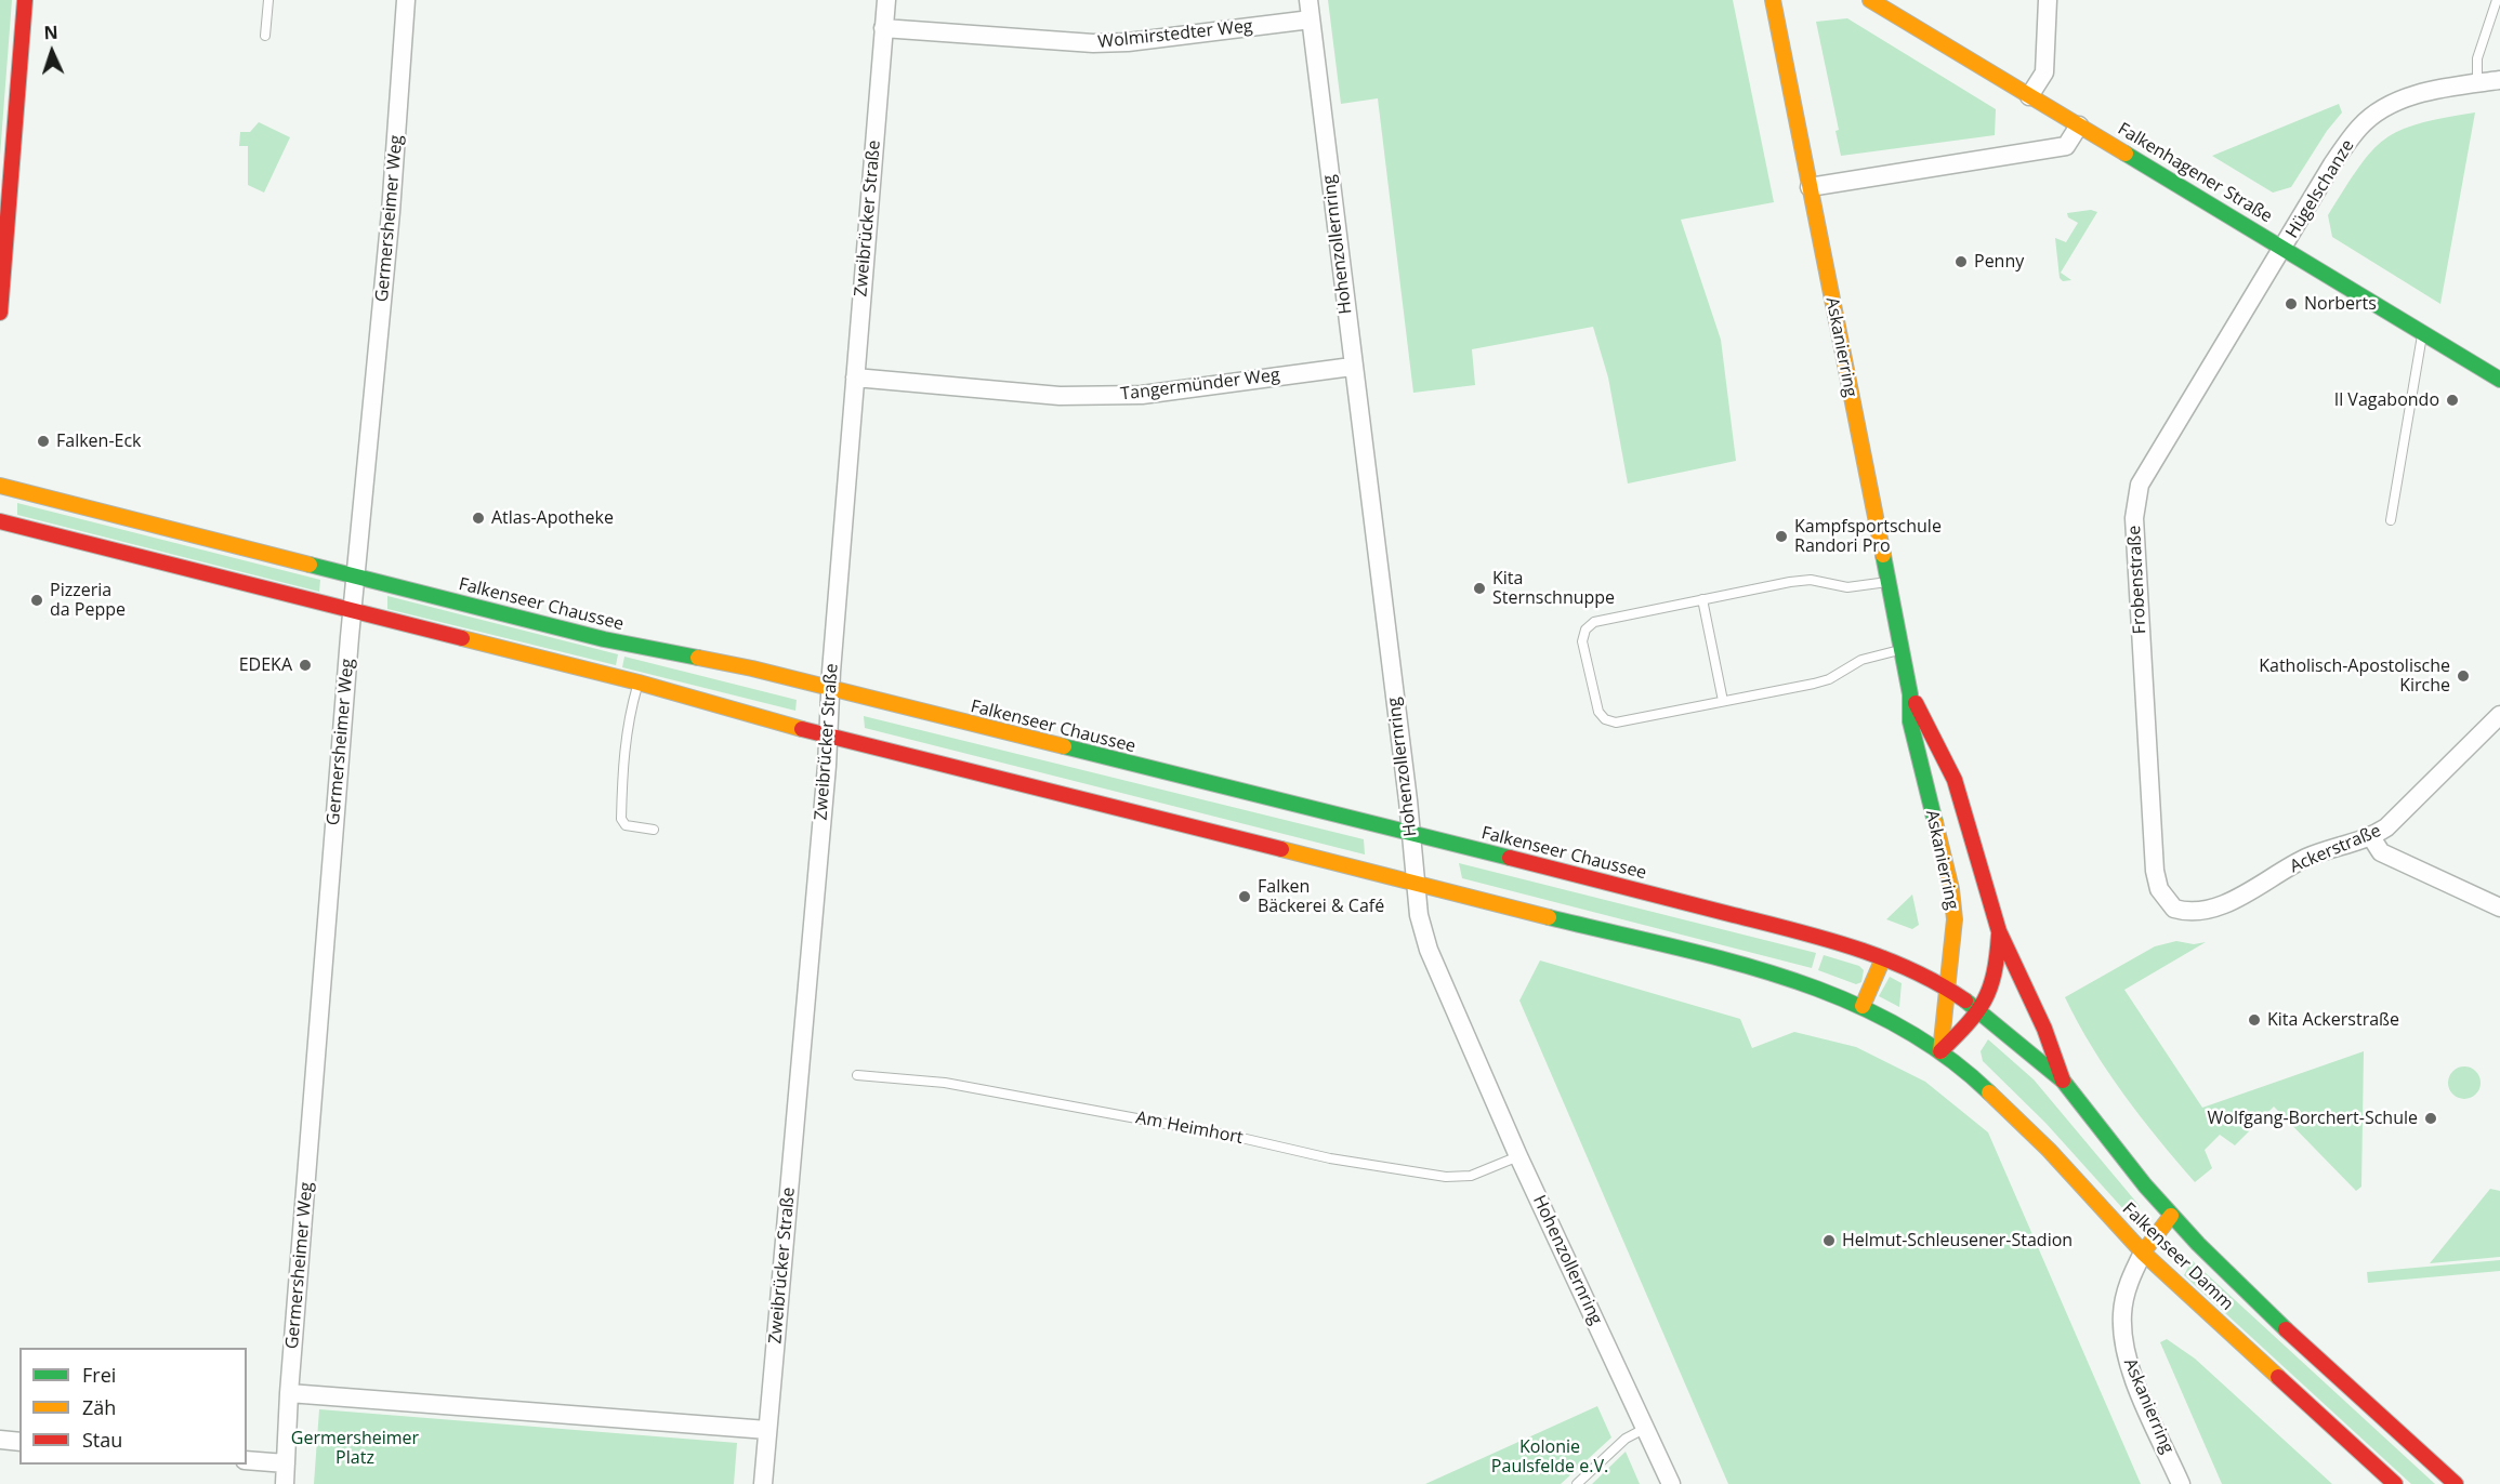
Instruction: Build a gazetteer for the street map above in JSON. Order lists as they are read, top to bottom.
{
  "streets": {
    "main road": [
      "Falkenhagener Straße",
      "Askanierring",
      "Falkenseer Chaussee",
      "Falkenseer Damm"
    ],
    "street": [
      "Wolmirstedter Weg",
      "Hügelschanze",
      "Germersheimer Weg",
      "Zweibrücker Straße",
      "Hohenzollernring",
      "Tangermünder Weg",
      "Frobenstraße",
      "Ackerstraße"
    ],
    "lane": ["Am Heimhort"]
  },
  "crossings": [
    ["Wolmirstedter Weg", "Zweibrücker Straße"],
    ["Wolmirstedter Weg", "Hohenzollernring"],
    ["Falkenhagener Straße", "Hügelschanze"],
    ["Falkenhagener Straße", "Frobenstraße"],
    ["Hügelschanze", "Frobenstraße"],
    ["Germersheimer Weg", "Falkenseer Chaussee"],
    ["Zweibrücker Straße", "Tangermünder Weg"],
    ["Zweibrücker Straße", "Falkenseer Chaussee"],
    ["Hohenzollernring", "Tangermünder Weg"],
    ["Hohenzollernring", "Falkenseer Chaussee"],
    ["Hohenzollernring", "Am Heimhort"],
    ["Askanierring", "Falkenseer Chaussee"],
    ["Askanierring", "Falkenseer Damm"],
    ["Frobenstraße", "Ackerstraße"],
    ["Falkenseer Chaussee", "Falkenseer Damm"]
  ],
  "parks": ["Germersheimer Platz", "Kolonie Paulsfelde e.V."],
  "places": [
    "Penny",
    "Norberts",
    "Il Vagabondo",
    "Falken-Eck",
    "Atlas-Apotheke",
    "Kampfsportschule Randori Pro",
    "Kita Sternschnuppe",
    "Pizzeria da Peppe",
    "EDEKA",
    "Katholisch-Apostolische Kirche",
    "Falken Bäckerei & Café",
    "Kita Ackerstraße",
    "Wolfgang-Borchert-Schule",
    "Helmut-Schleusener-Stadion"
  ],
  "legend": ["Frei", "Zäh", "Stau"],
  "north": "top"
}
